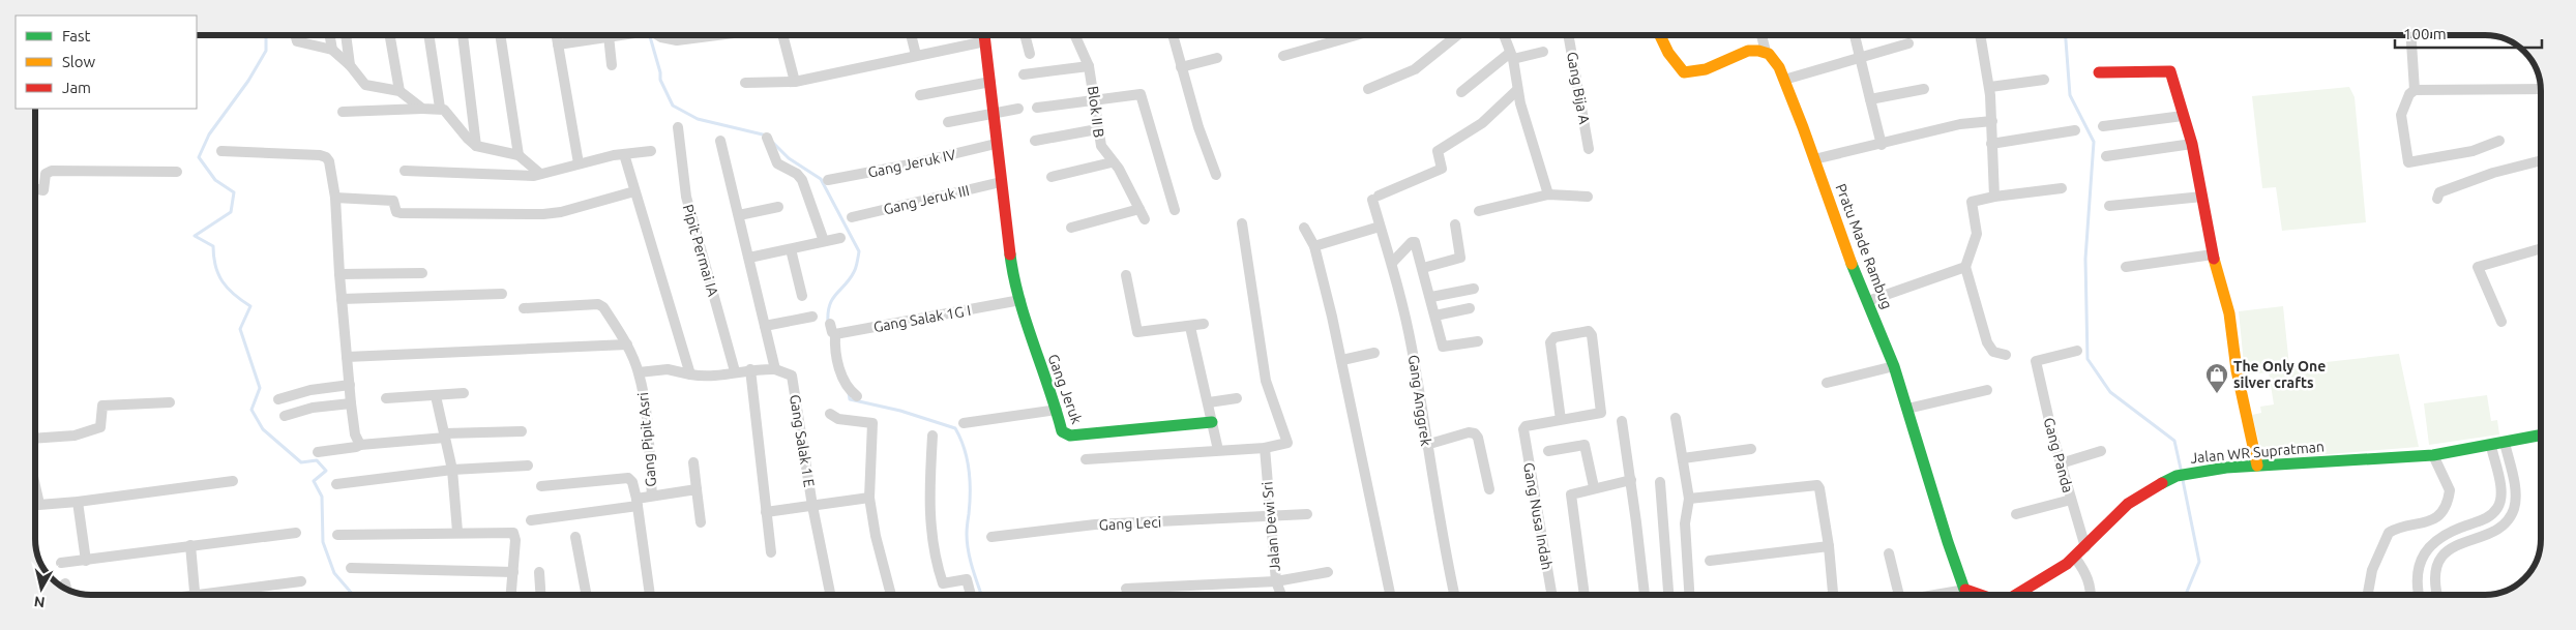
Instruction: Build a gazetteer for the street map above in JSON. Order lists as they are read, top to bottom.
{
  "streets": {
    "main road": ["Pratu Made Rambug", "Gang Jeruk", "Jalan WR Supratman"],
    "street": [
      "Gang Bija A",
      "Blok II B",
      "Gang Jeruk IV",
      "Gang Jeruk III",
      "Pipit Permai IA",
      "Gang Salak 1G I",
      "Gang Anggrek",
      "Gang Pipit Asri",
      "Gang Salak 1 E",
      "Gang Panda",
      "Gang Nusa Indah",
      "Gang Leci",
      "Jalan Dewi Sri"
    ]
  },
  "crossings": [
    ["Gang Jeruk IV", "Gang Jeruk"],
    ["Gang Jeruk III", "Gang Jeruk"],
    ["Gang Salak 1G I", "Gang Jeruk"],
    ["Jalan WR Supratman", "Gang Panda"],
    ["Gang Leci", "Jalan Dewi Sri"]
  ],
  "places": {
    "shop": ["The Only One silver crafts"]
  },
  "legend": ["Fast", "Slow", "Jam"],
  "scale_bar": "100 m",
  "north": "bottom"
}
